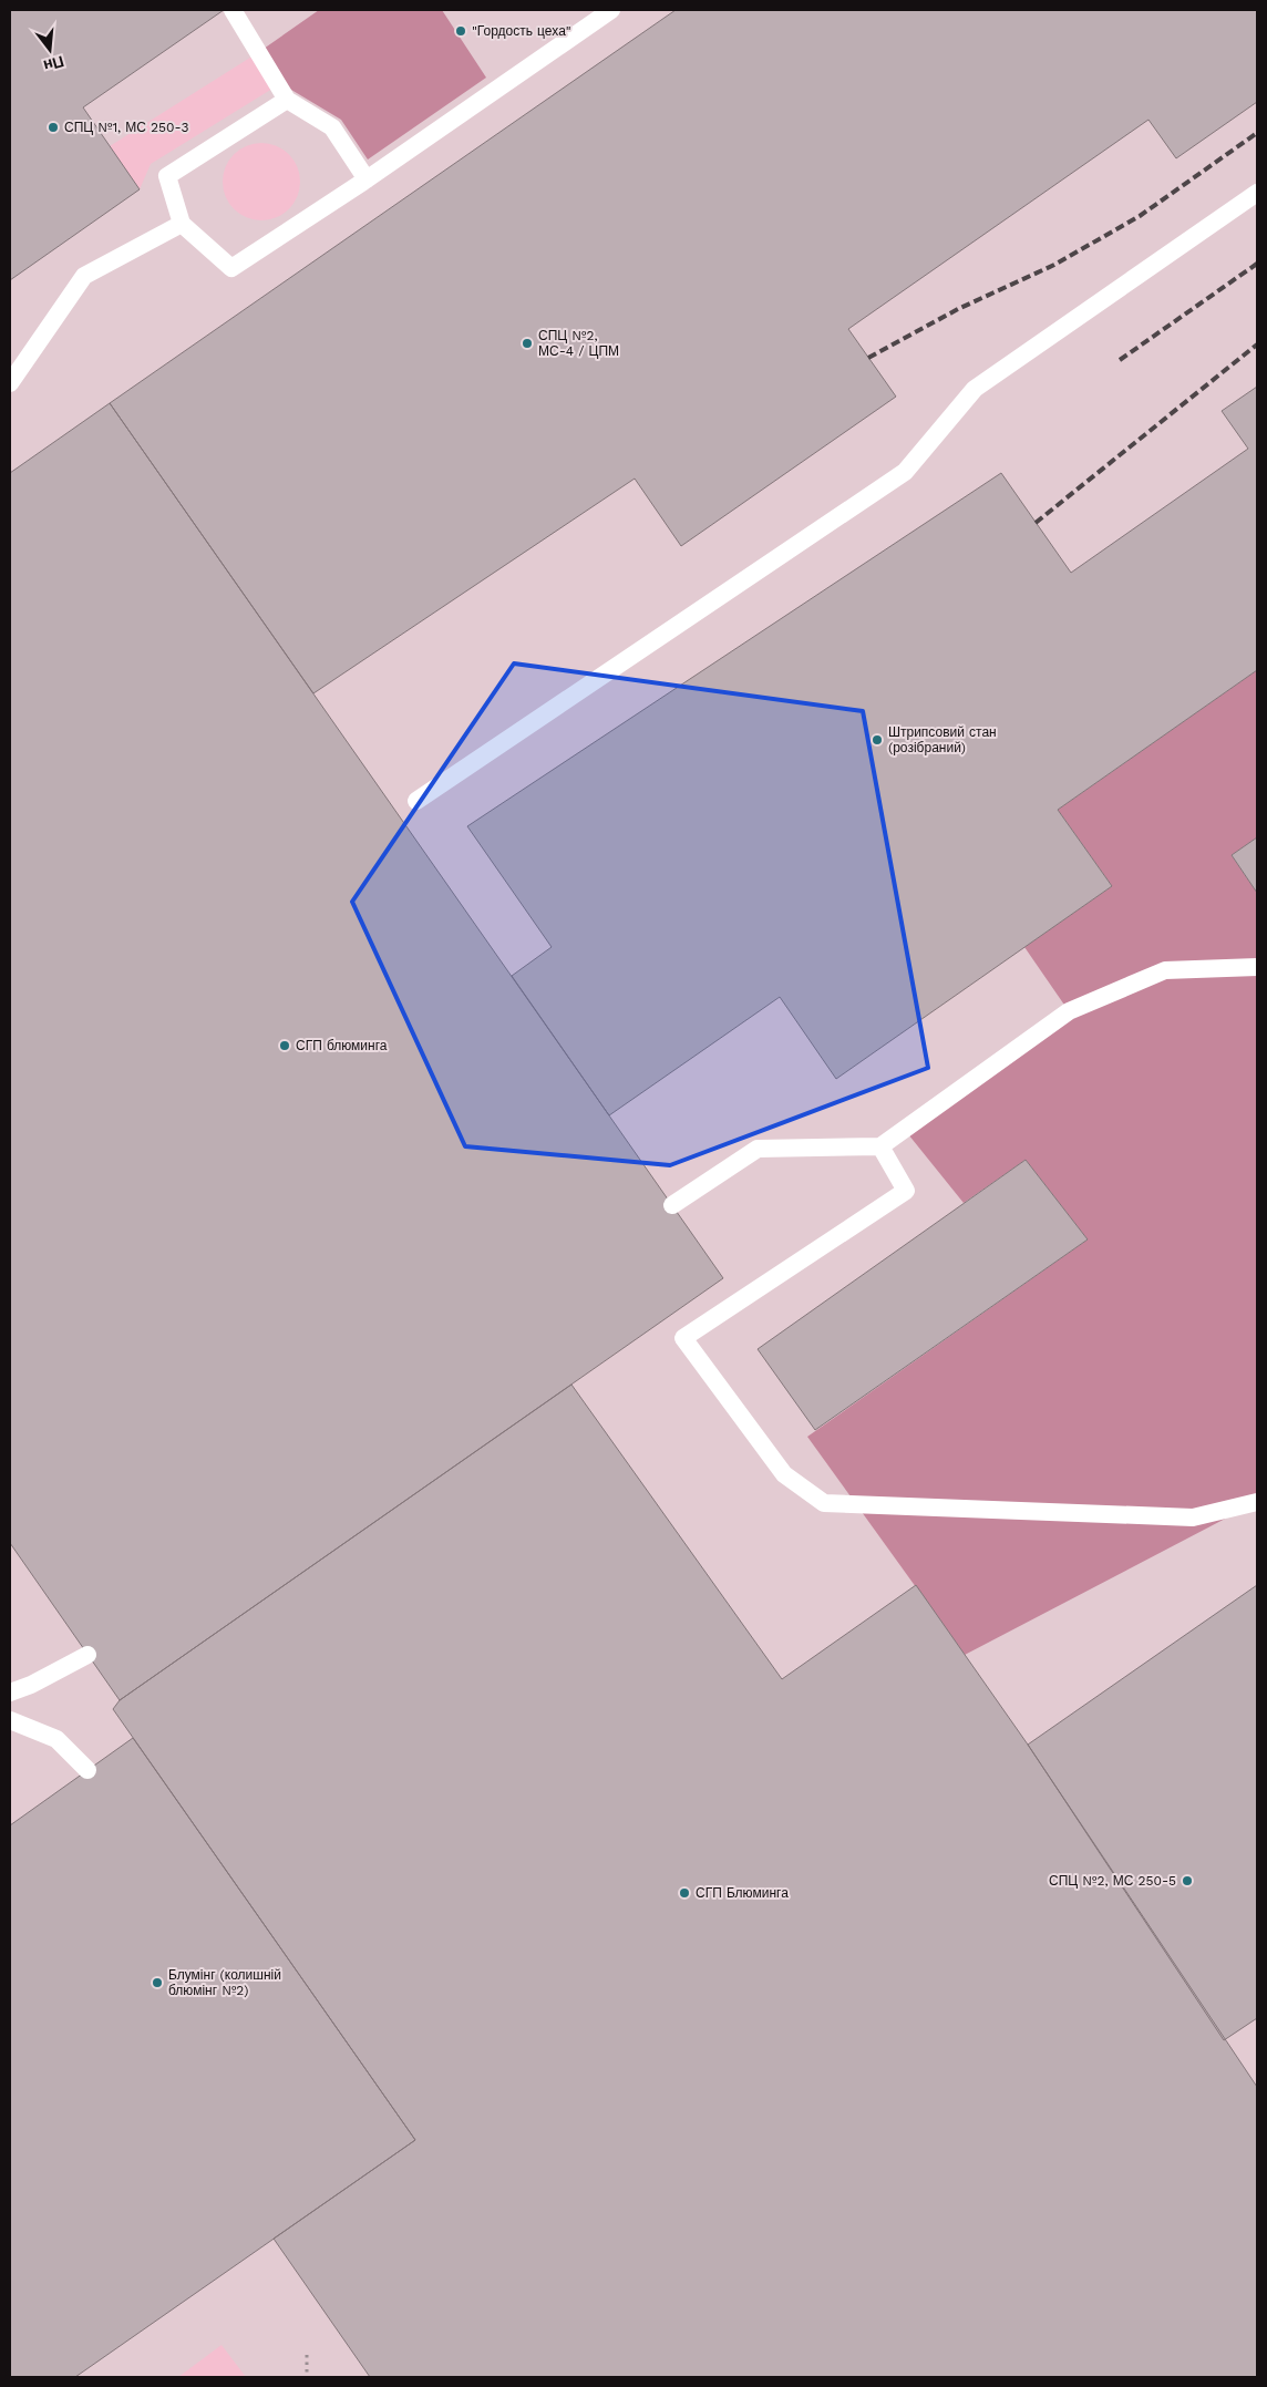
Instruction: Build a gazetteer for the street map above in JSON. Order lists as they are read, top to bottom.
{
  "places": [
    "\"Гордость цеха\"",
    "СПЦ №1, МС 250-3",
    "СПЦ №2, МС-4 / ЦПМ",
    "Штрипсовий стан (розібраний)",
    "СГП блюминга",
    "СПЦ №2, МС 250-5",
    "СГП Блюминга",
    "Блумінг (колишній блюмінг №2)"
  ],
  "north": "bottom"
}
